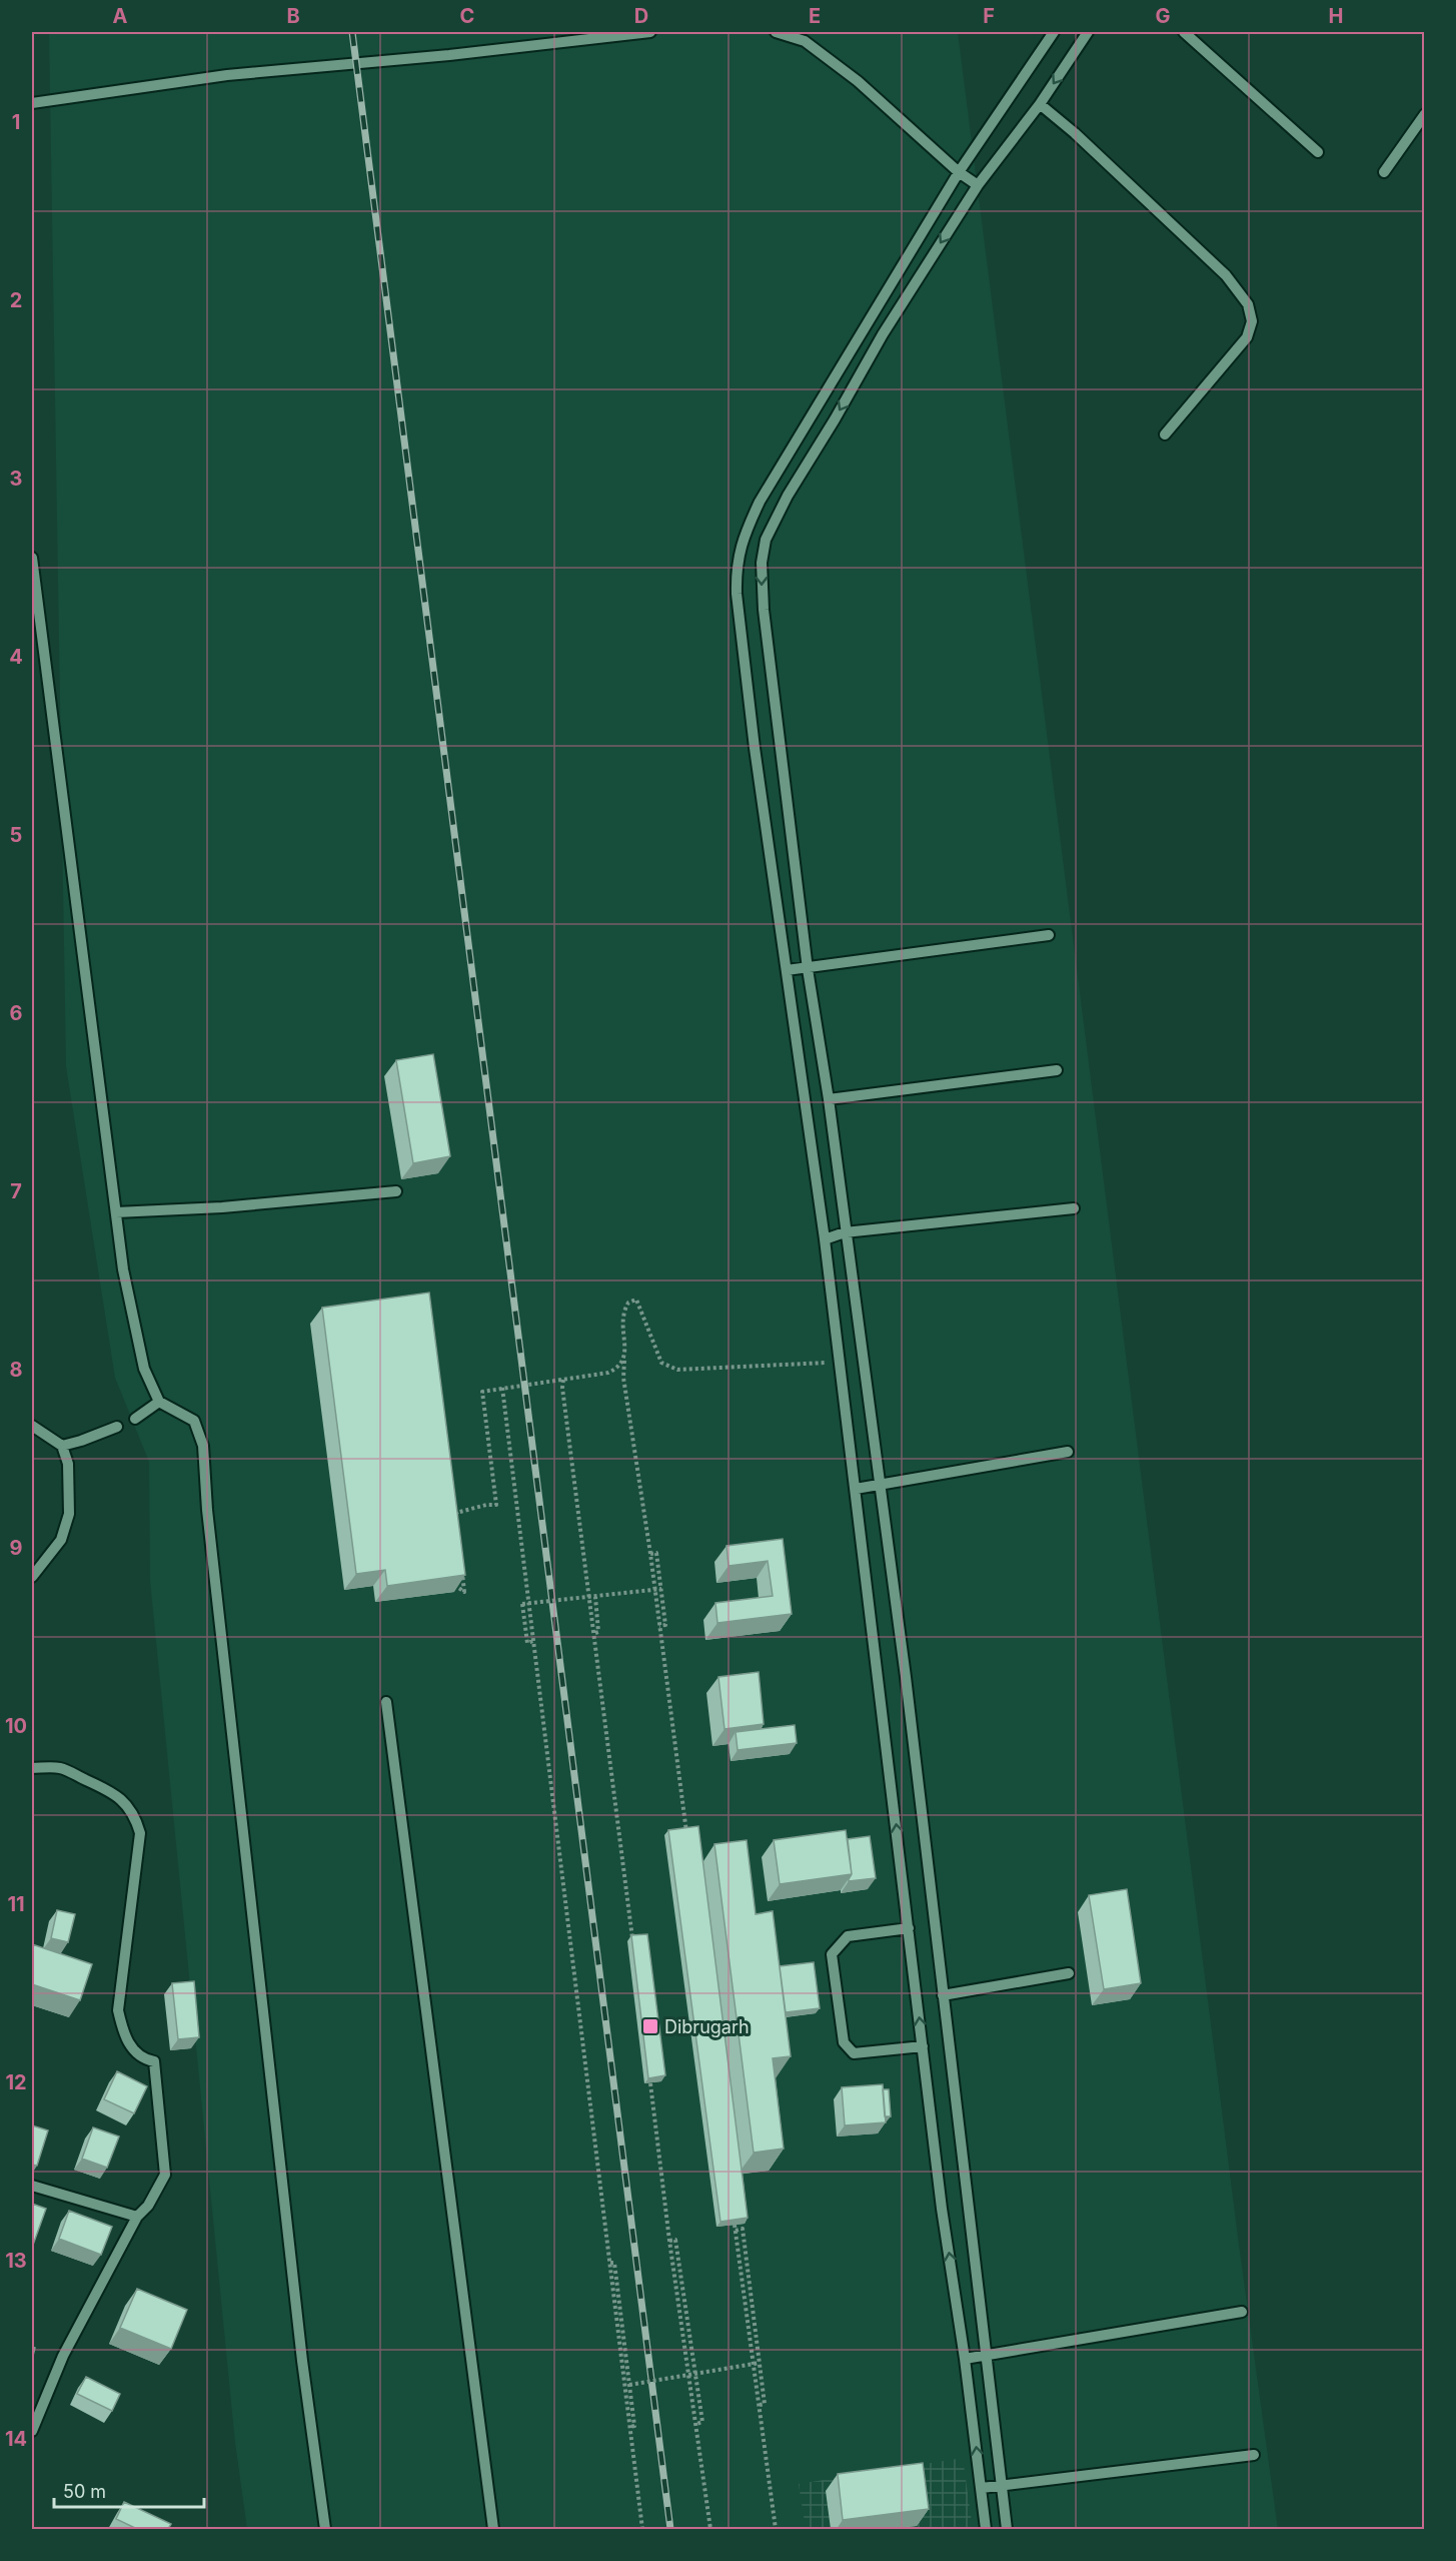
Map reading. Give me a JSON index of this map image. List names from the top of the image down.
{
  "places": {
    "transit": ["Dibrugarh"]
  },
  "scale_bar": "50 m",
  "grid": {
    "columns": [
      "A",
      "B",
      "C",
      "D",
      "E",
      "F",
      "G",
      "H"
    ],
    "rows": [
      "1",
      "2",
      "3",
      "4",
      "5",
      "6",
      "7",
      "8",
      "9",
      "10",
      "11",
      "12",
      "13",
      "14"
    ]
  }
}
